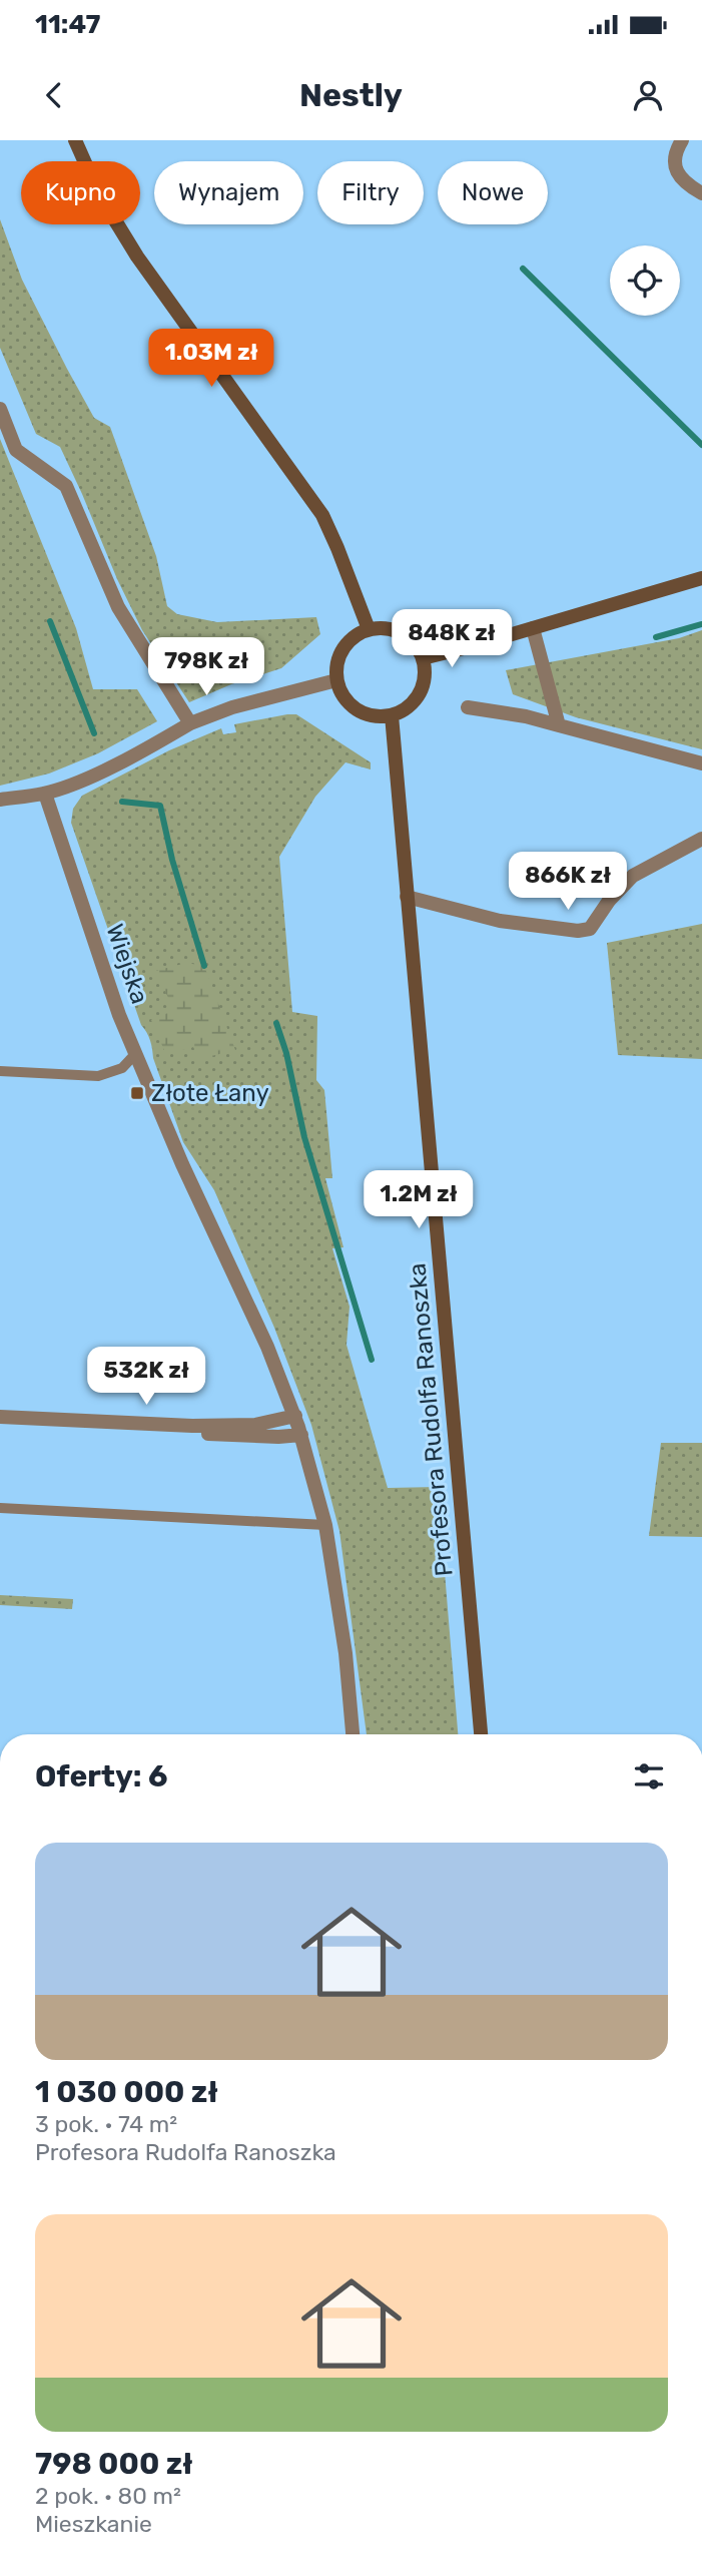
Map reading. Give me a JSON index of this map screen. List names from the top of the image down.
{
  "streets": {
    "street": ["Wiejska", "Profesora Rudolfa Ranoszka"]
  },
  "places": {
    "transit": ["Złote Łany"]
  },
  "page": {
    "status": "11:47",
    "header": "Nestly",
    "chip": [
      "Kupno",
      "Wynajem",
      "Filtry",
      "Nowe"
    ],
    "price": [
      "1.03M zł",
      "848K zł",
      "798K zł",
      "866K zł",
      "1.2M zł",
      "532K zł"
    ],
    "heading": "Oferty: 6",
    "list": [
      {
        "name": "1 030 000 zł",
        "note": "3 pok. · 74 m² · Profesora Rudolfa Ranoszka"
      },
      {
        "name": "798 000 zł",
        "note": "2 pok. · 80 m² · Mieszkanie"
      }
    ]
  }
}
